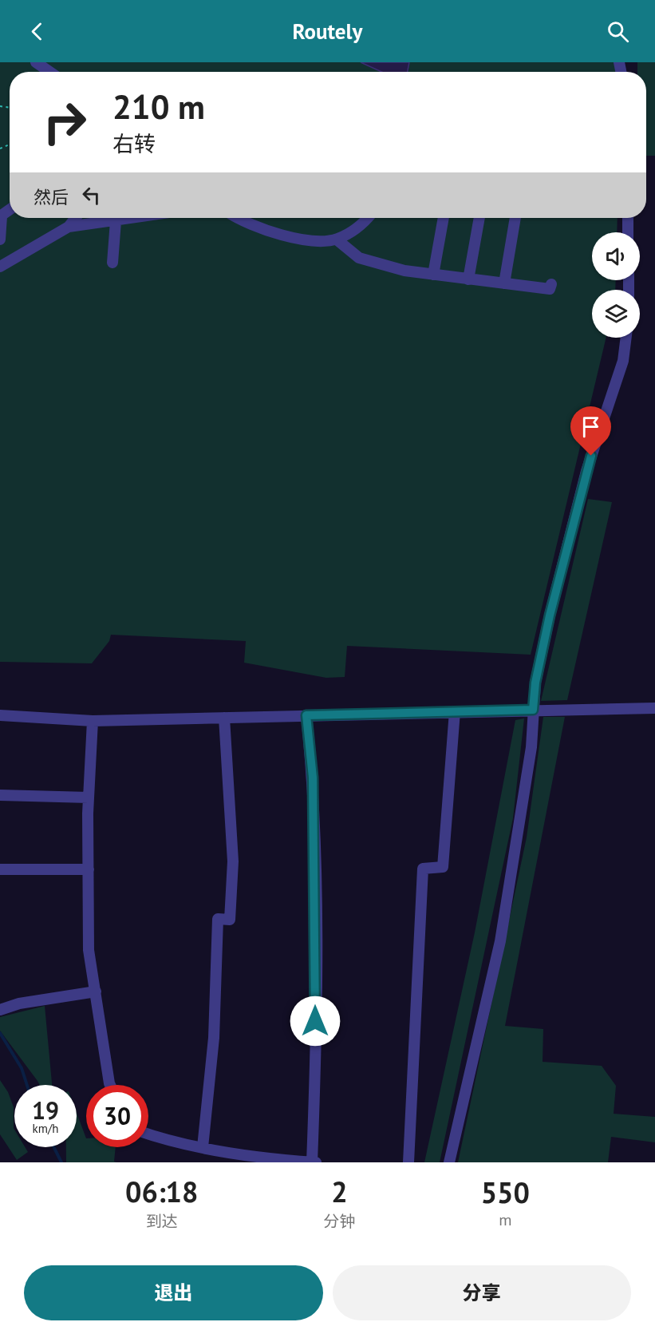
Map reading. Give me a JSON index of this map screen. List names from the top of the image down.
{
  "page": {
    "header": "Routely",
    "turn": ["210 m", "右转"],
    "then": "然后",
    "speed": "19 km/h",
    "limit": "30",
    "eta": [
      "06:18",
      "到达",
      "2",
      "分钟",
      "550",
      "m"
    ],
    "buttons": ["退出", "分享"]
  }
}
